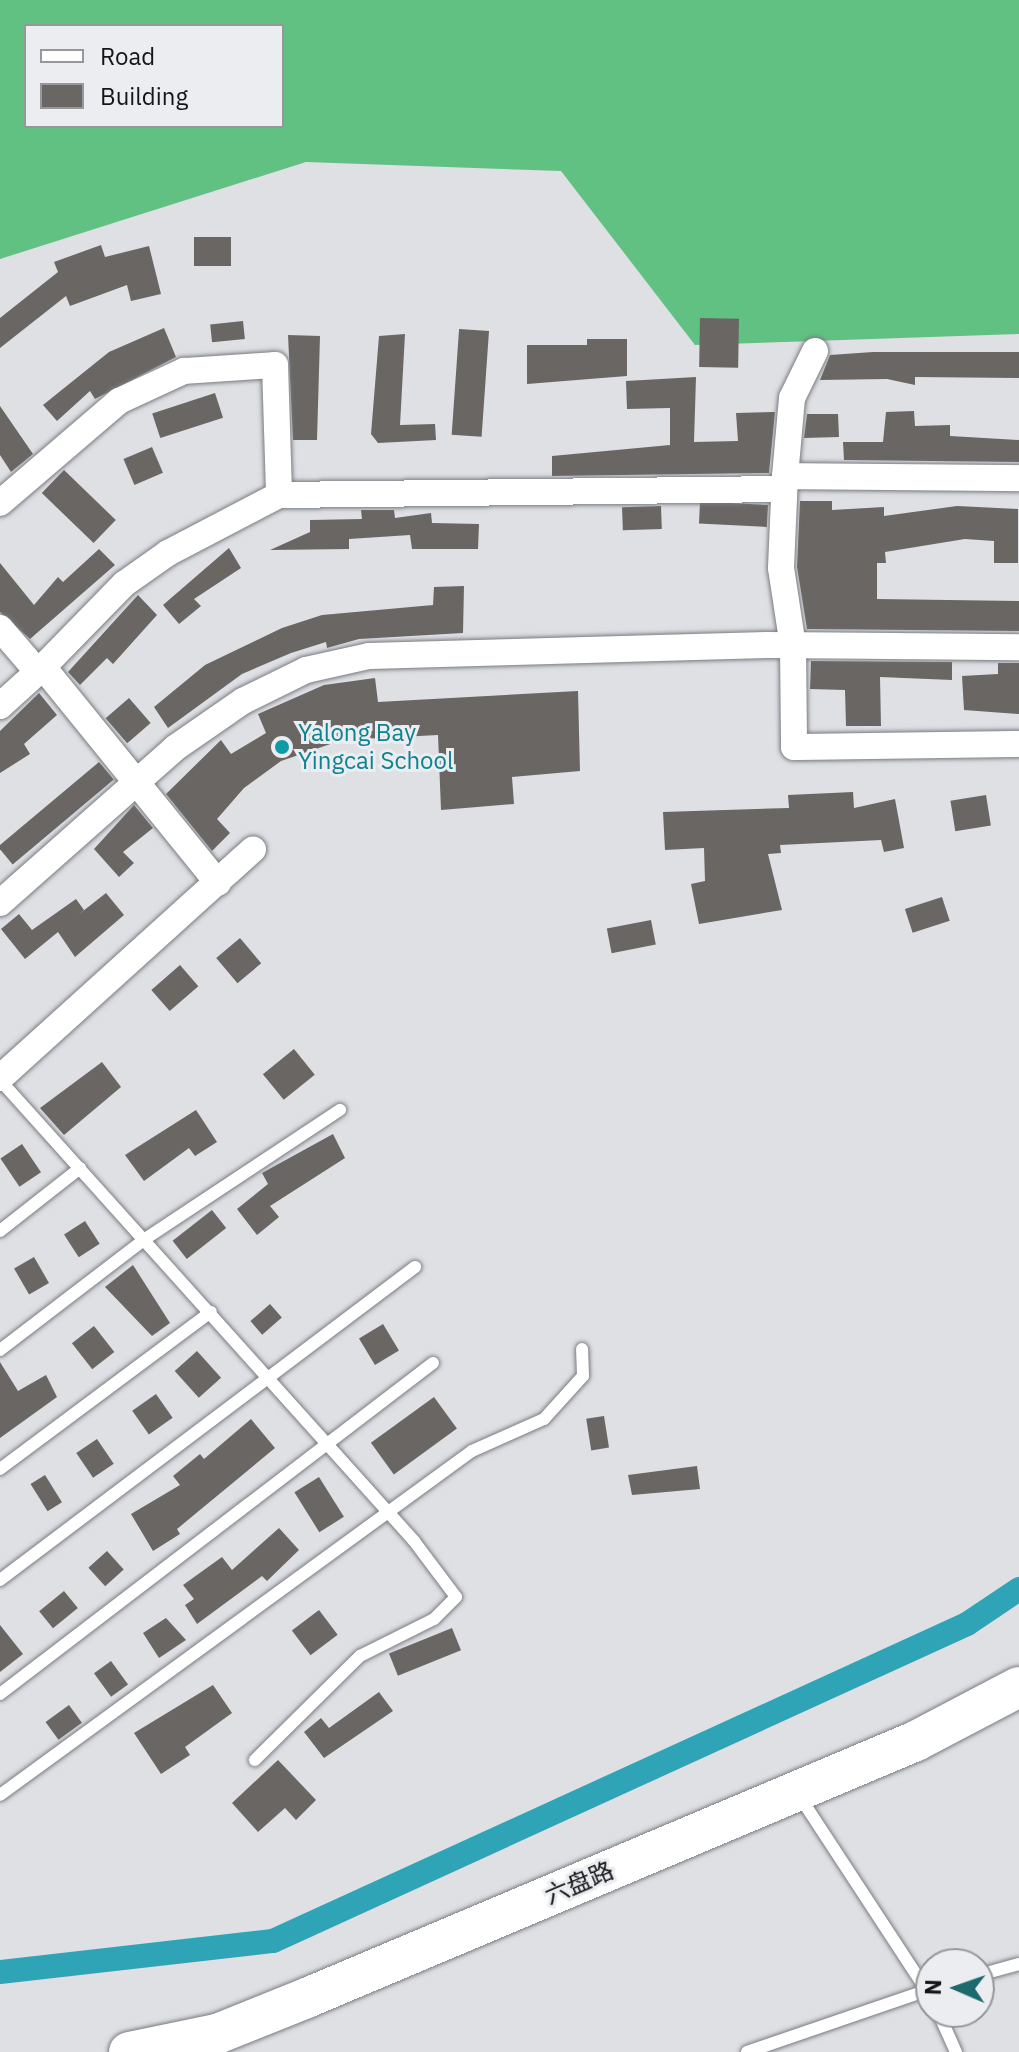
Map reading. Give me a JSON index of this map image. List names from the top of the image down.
{
  "streets": {
    "main road": ["六盘路"]
  },
  "places": ["Yalong Bay Yingcai School"],
  "legend": ["Road", "Building"],
  "north": "left"
}
